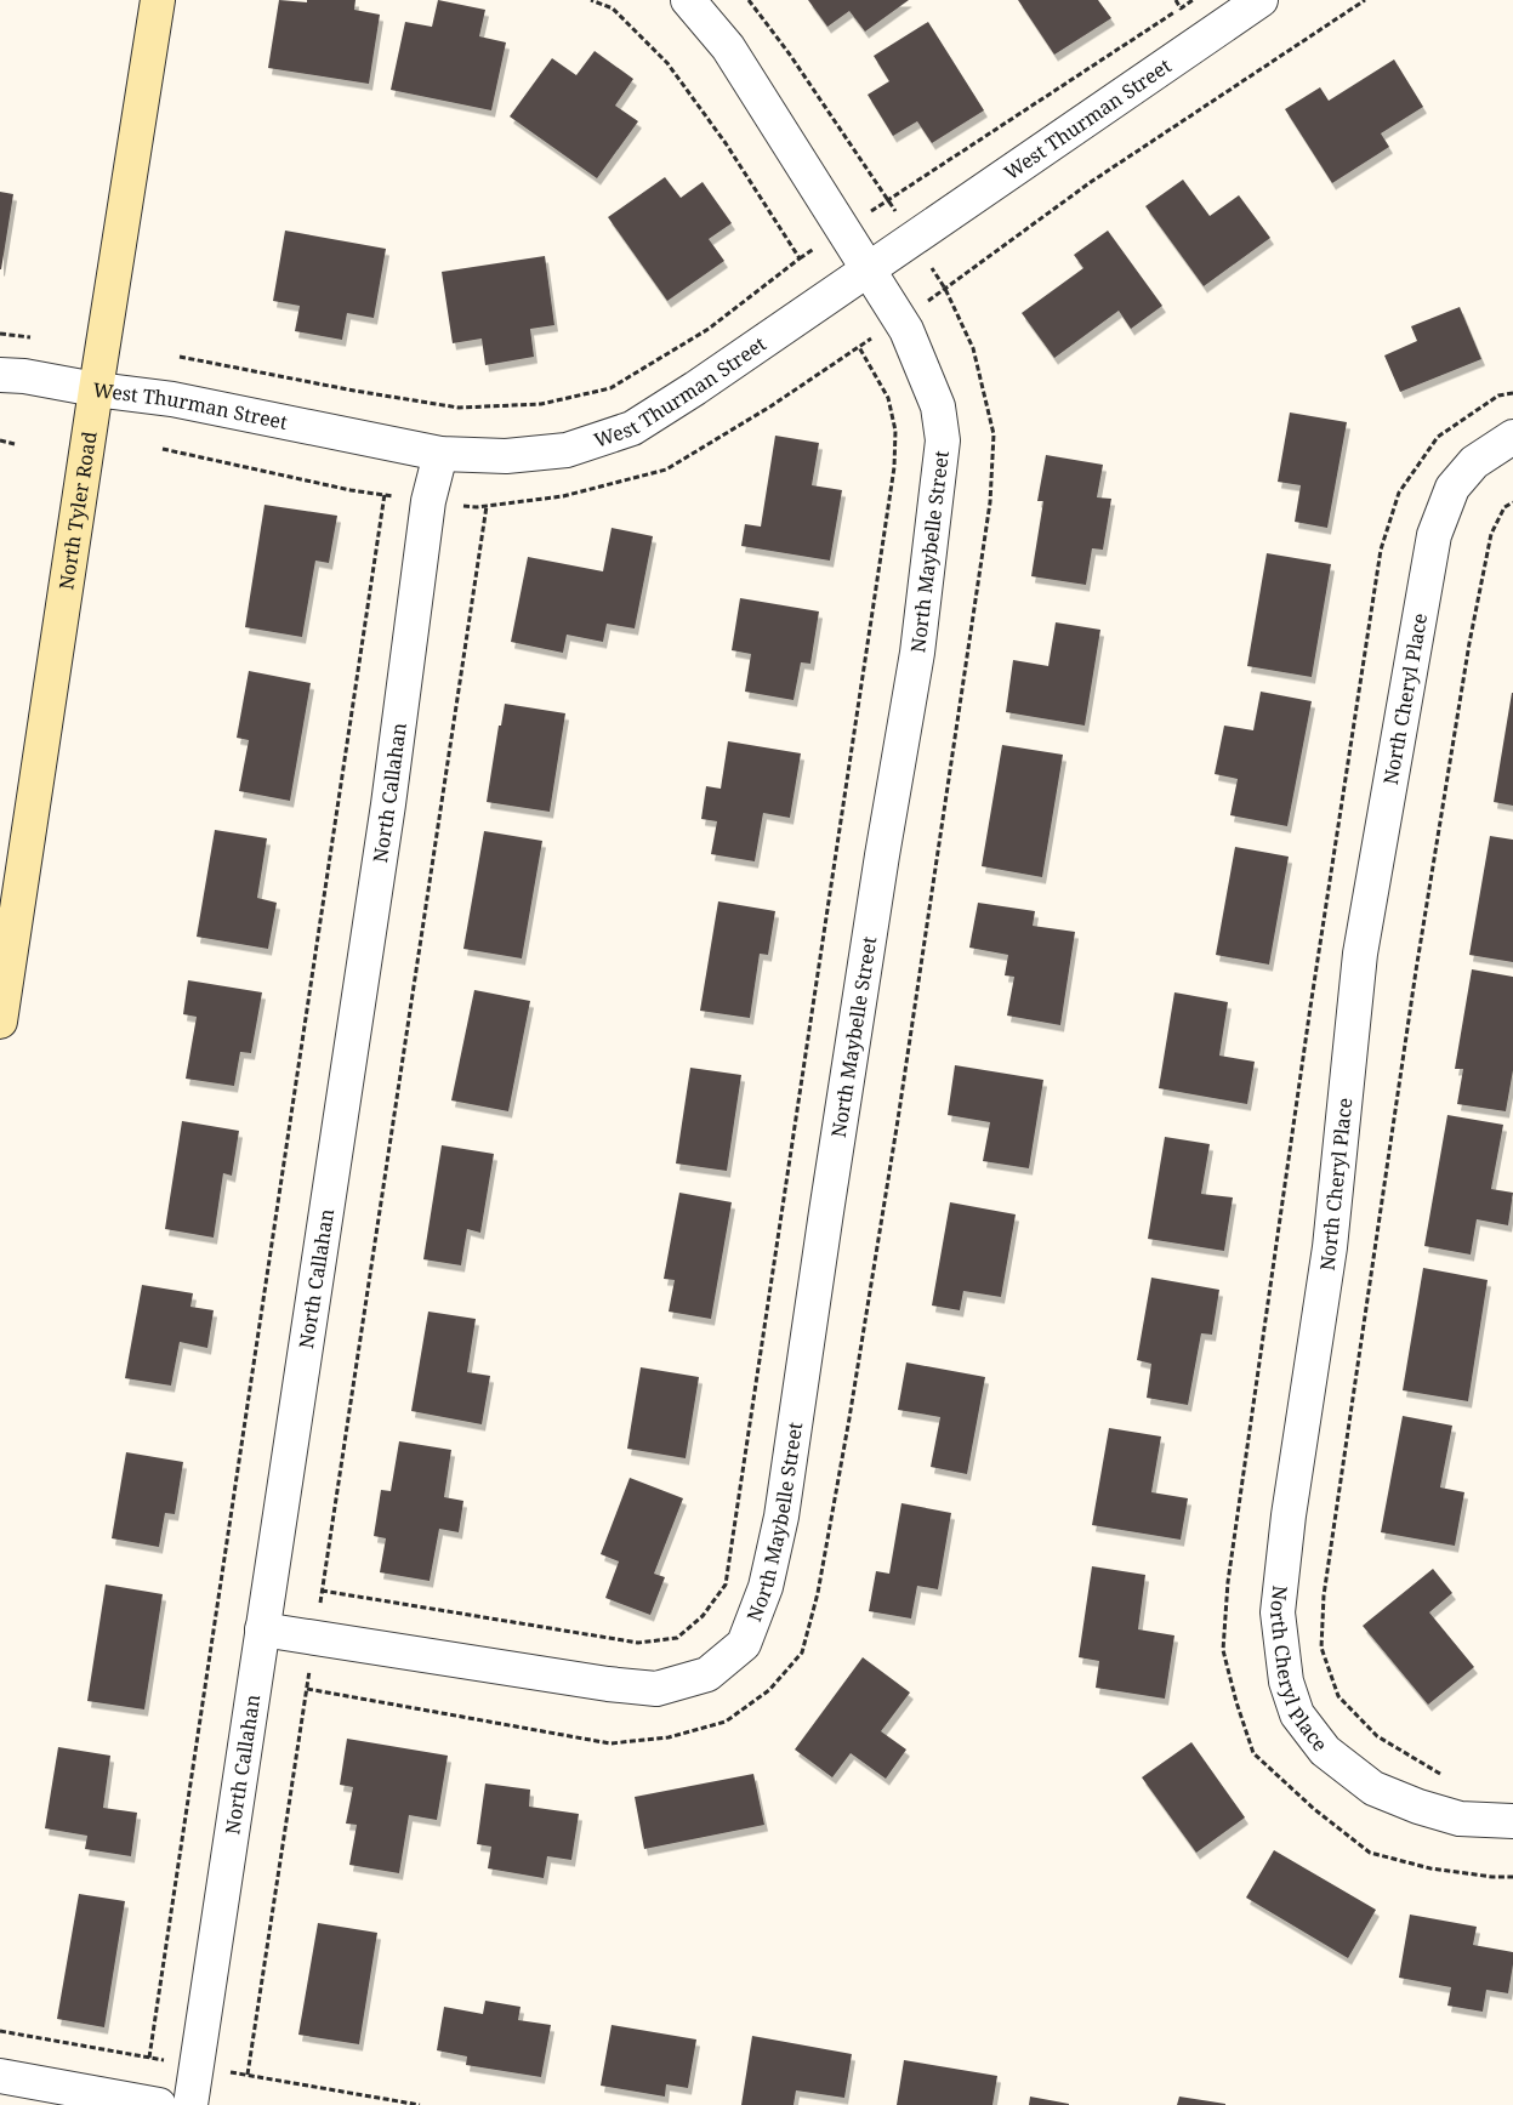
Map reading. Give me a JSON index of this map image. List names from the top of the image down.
{
  "streets": {
    "main road": ["North Tyler Road"],
    "street": [
      "West Thurman Street",
      "North Maybelle Street",
      "North Cheryl Place",
      "North Callahan"
    ]
  },
  "crossings": [
    ["West Thurman Street", "North Tyler Road"],
    ["West Thurman Street", "North Maybelle Street"],
    ["West Thurman Street", "North Callahan"],
    ["North Maybelle Street", "North Callahan"]
  ]
}
